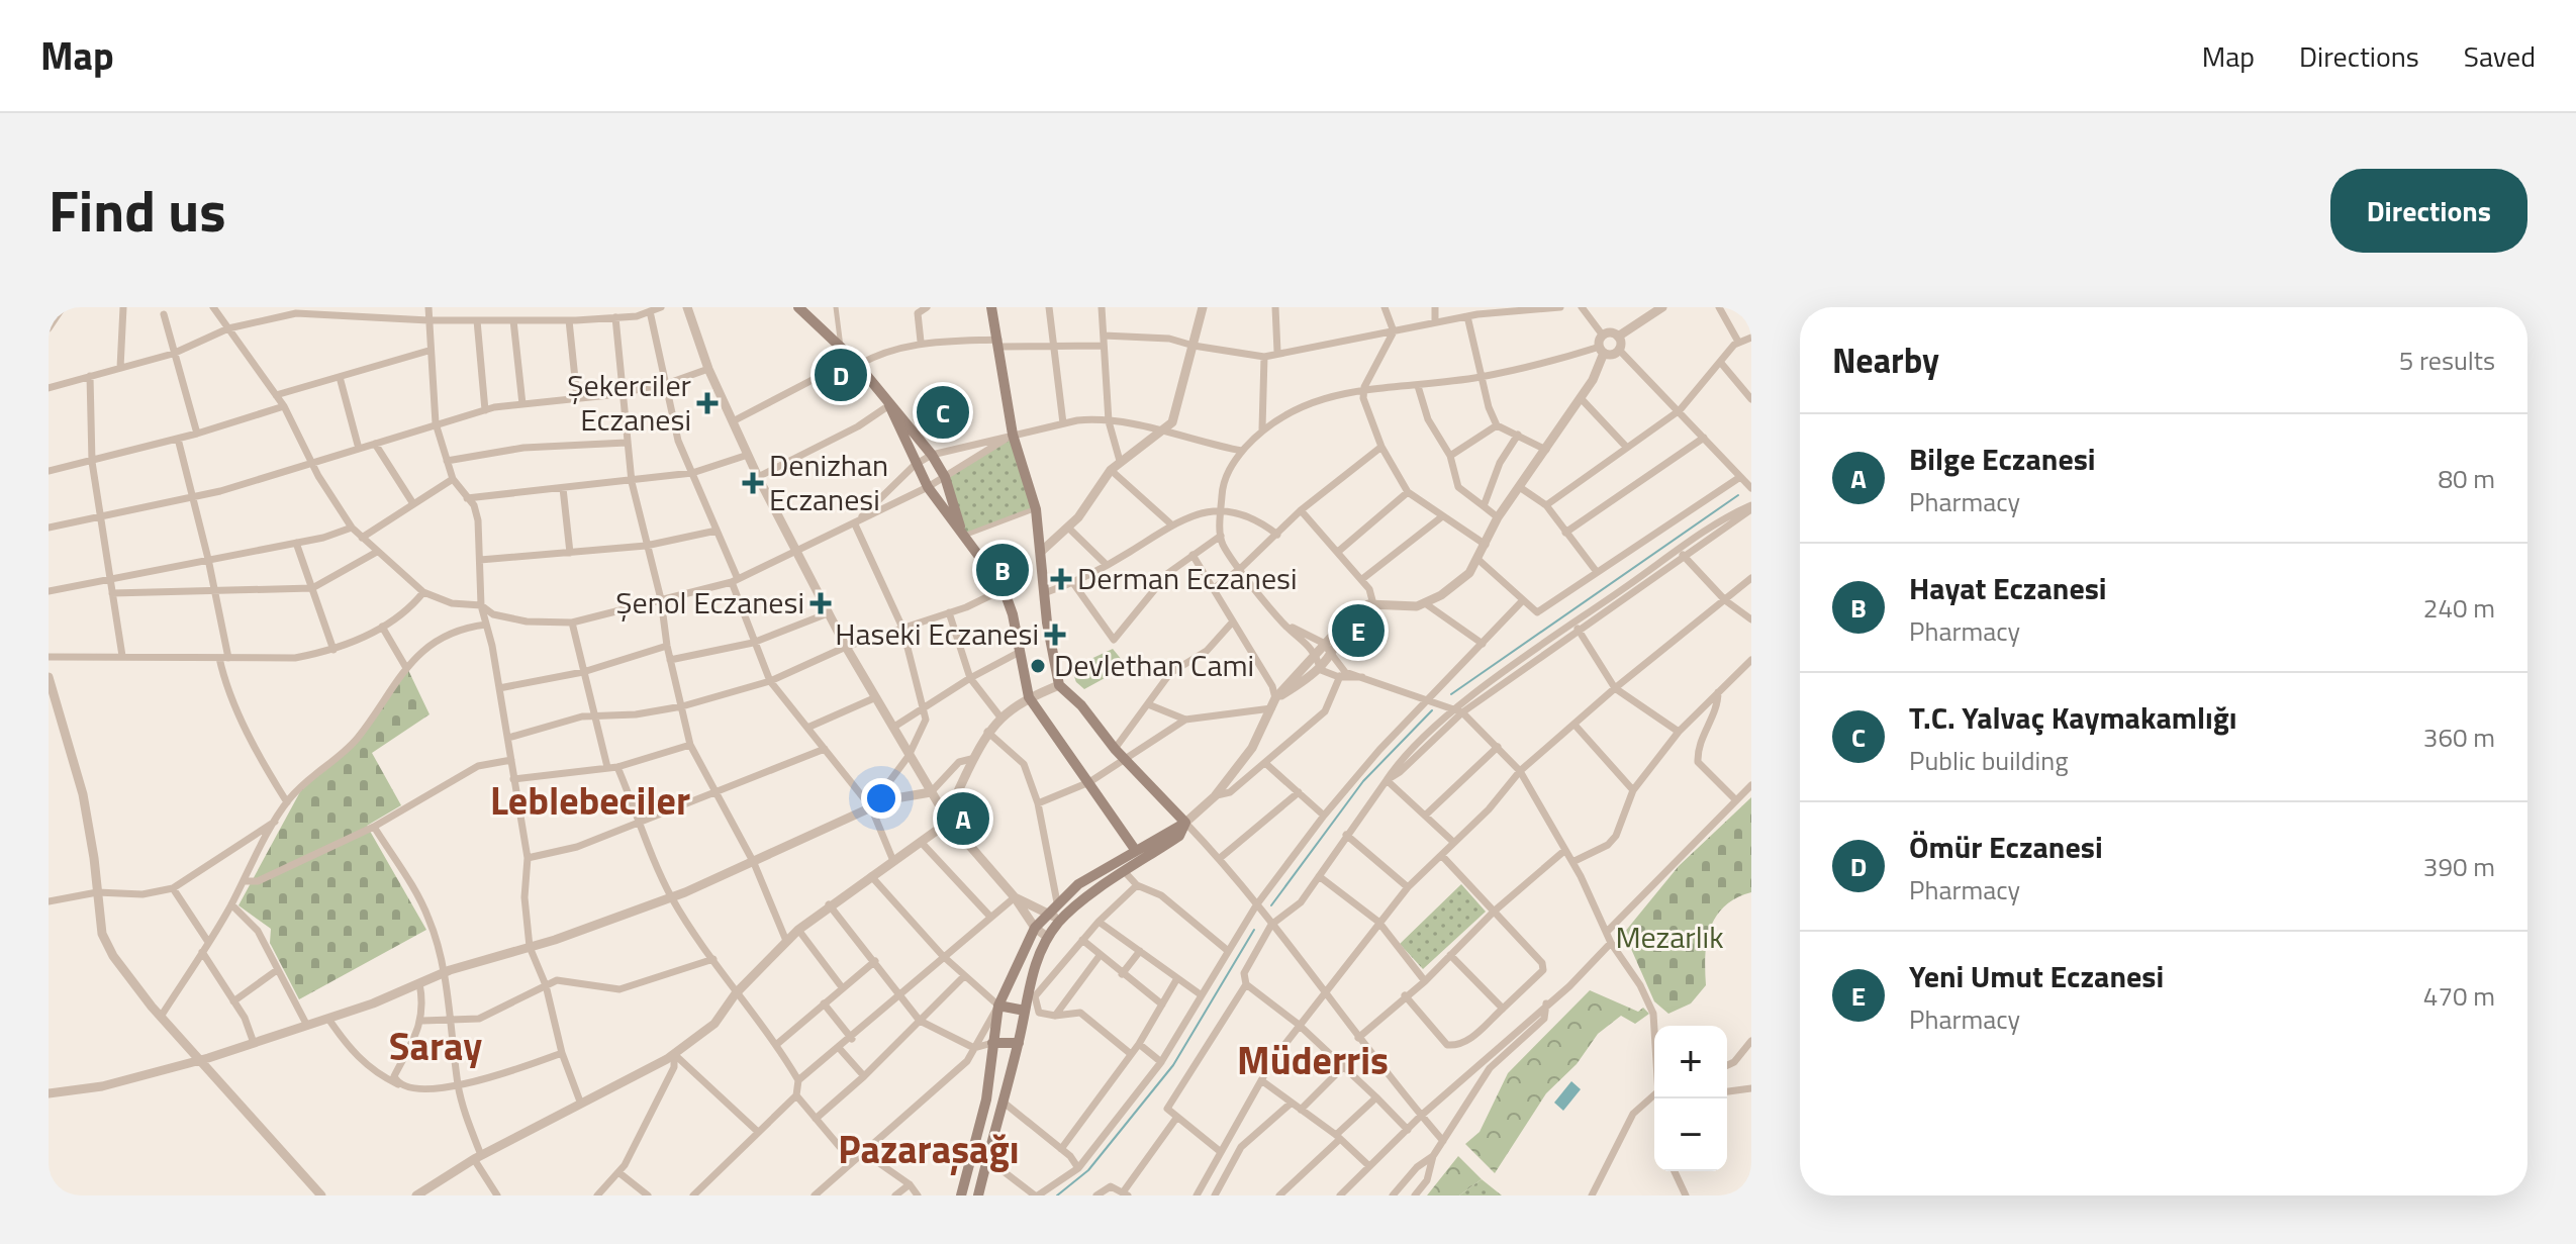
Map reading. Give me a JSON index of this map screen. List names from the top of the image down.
{
  "districts": [
    "Leblebeciler",
    "Saray",
    "Müderris",
    "Pazaraşağı"
  ],
  "parks": ["Mezarlık"],
  "places": {
    "health": [
      "Şekerciler Eczanesi",
      "Denizhan Eczanesi",
      "Derman Eczanesi",
      "Şenol Eczanesi",
      "Haseki Eczanesi"
    ],
    "other": ["Devlethan Cami"]
  },
  "page": {
    "header": "Map",
    "nav": ["Map", "Directions", "Saved"],
    "title": "Find us",
    "buttons": "Directions",
    "heading": ["Nearby", "5 results"],
    "pins": [
      "D",
      "C",
      "B",
      "E",
      "A"
    ],
    "list": [
      {
        "mark": "A",
        "name": "Bilge Eczanesi",
        "note": "Pharmacy",
        "value": "80 m"
      },
      {
        "mark": "B",
        "name": "Hayat Eczanesi",
        "note": "Pharmacy",
        "value": "240 m"
      },
      {
        "mark": "C",
        "name": "T.C. Yalvaç Kaymakamlığı",
        "note": "Public building",
        "value": "360 m"
      },
      {
        "mark": "D",
        "name": "Ömür Eczanesi",
        "note": "Pharmacy",
        "value": "390 m"
      },
      {
        "mark": "E",
        "name": "Yeni Umut Eczanesi",
        "note": "Pharmacy",
        "value": "470 m"
      }
    ],
    "map_buttons": ["+", "−"]
  }
}
